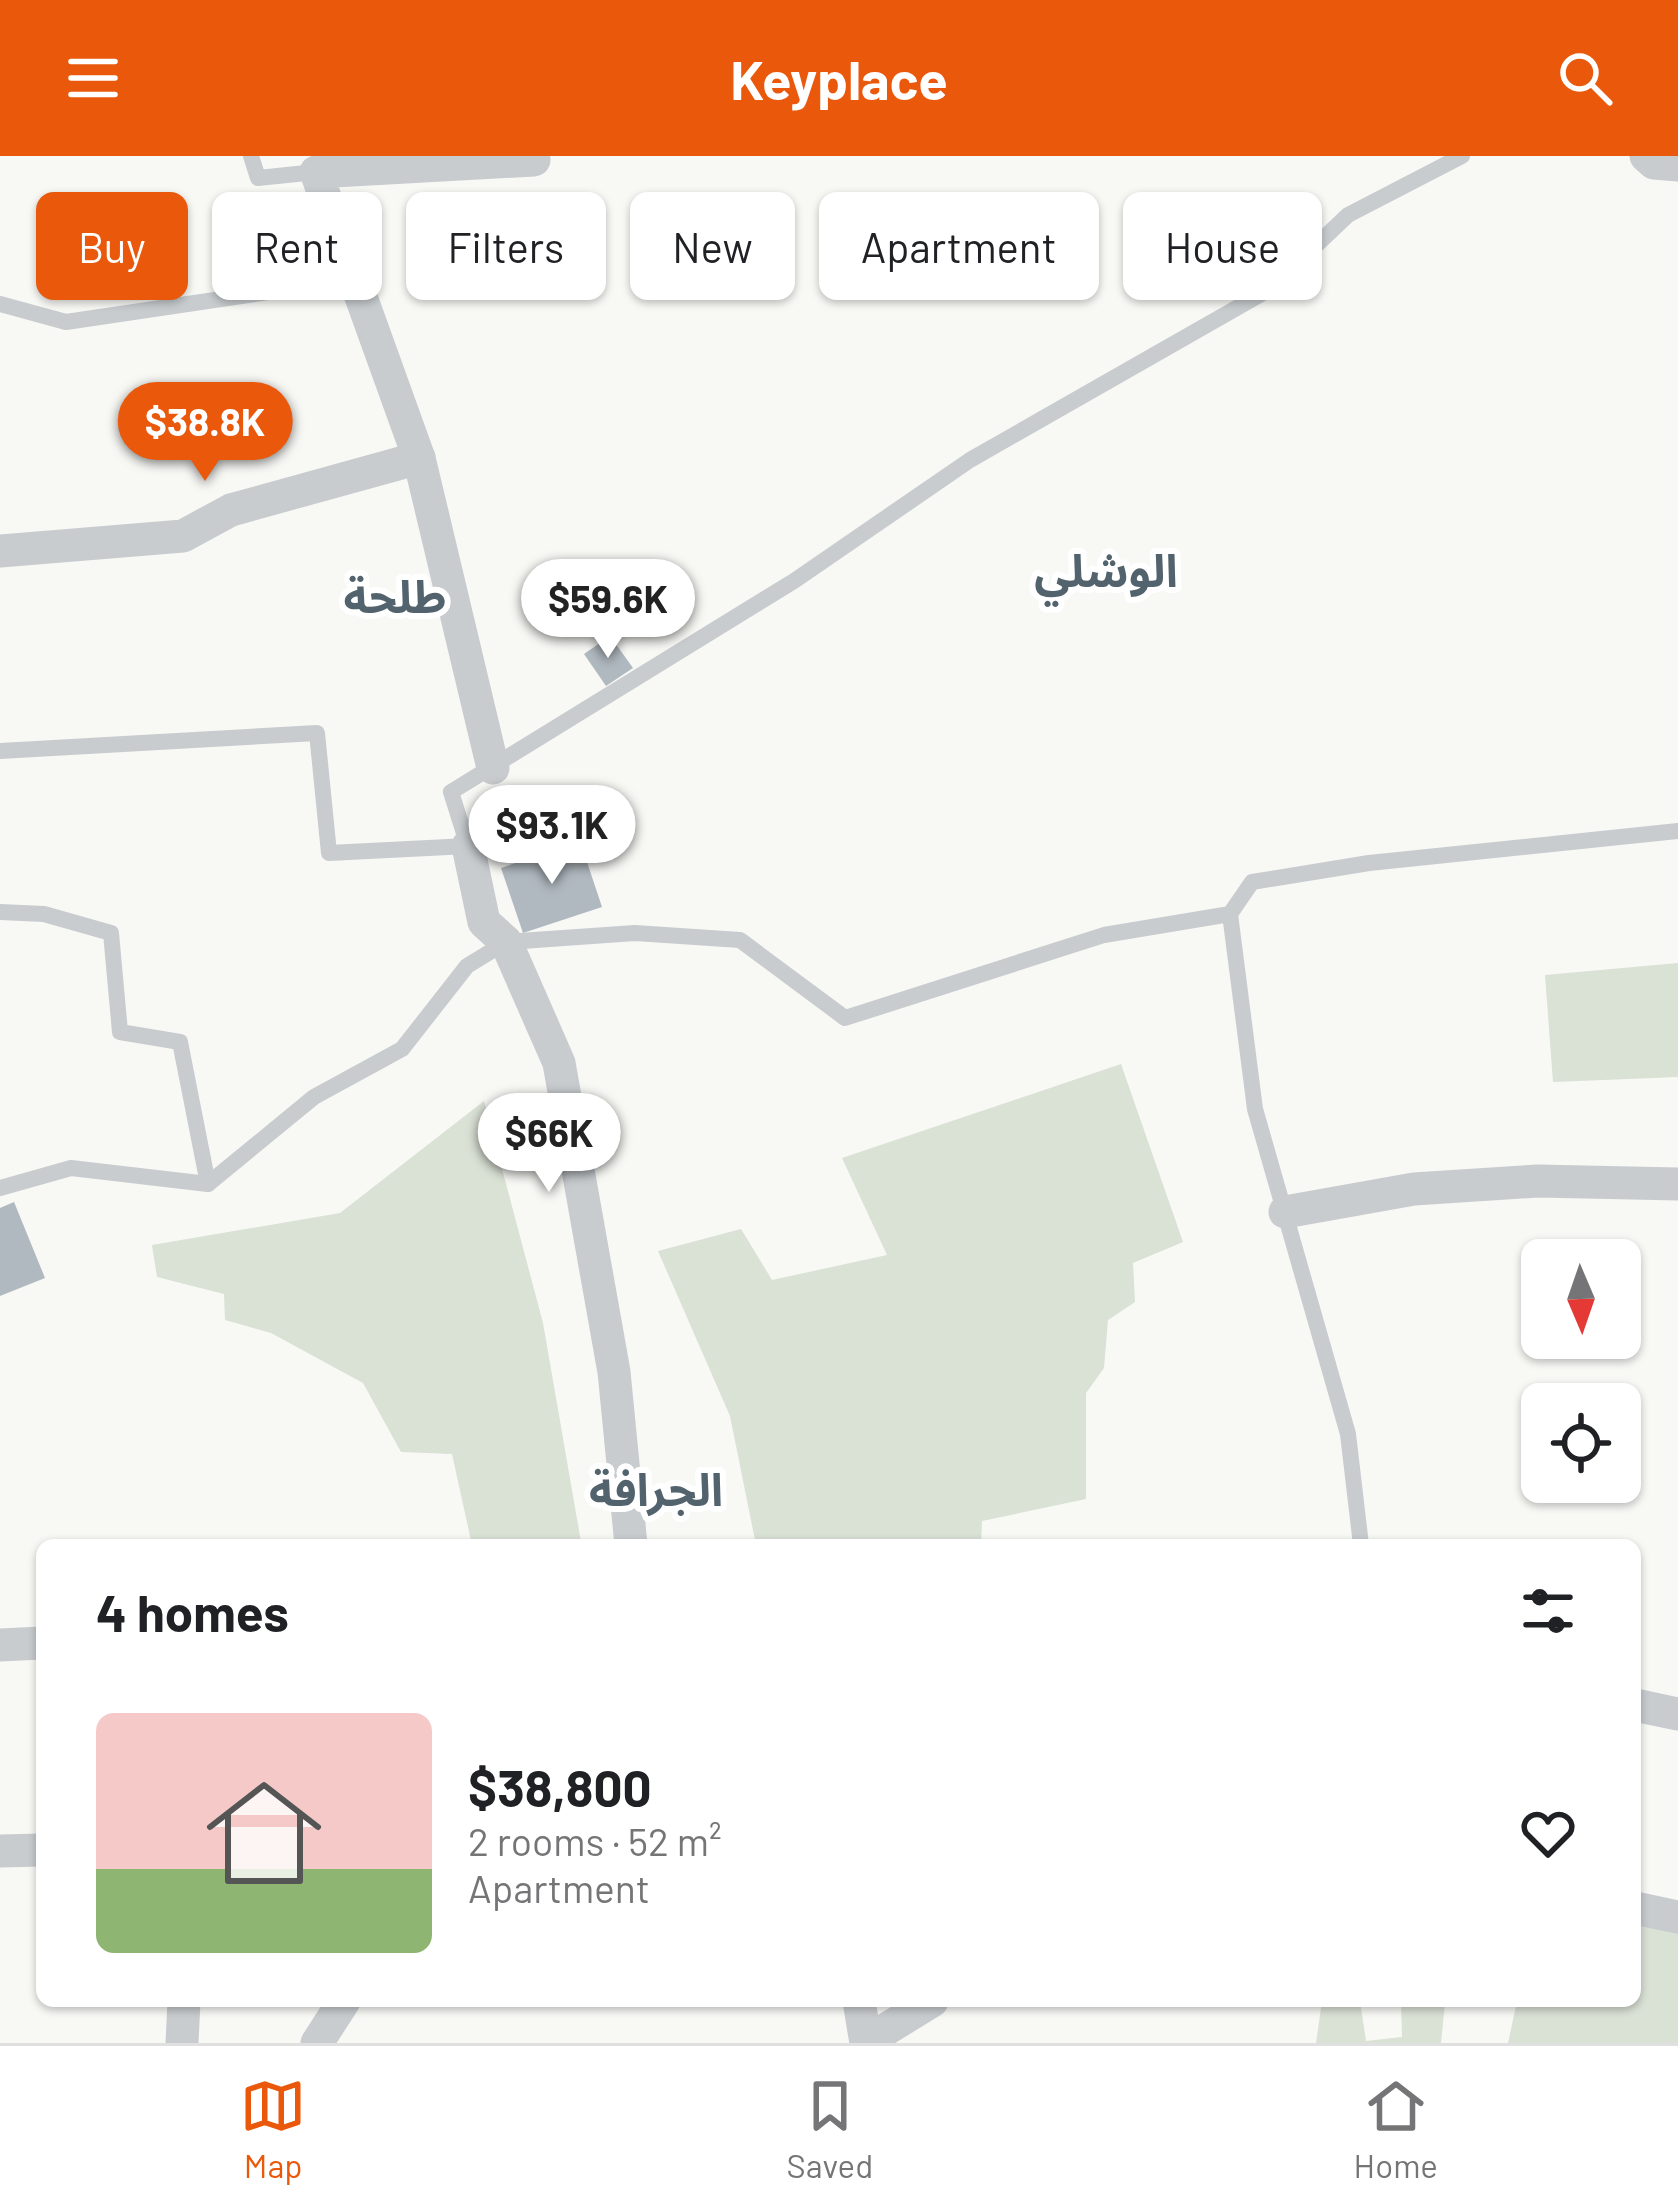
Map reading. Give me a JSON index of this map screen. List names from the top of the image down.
{
  "districts": ["الوشلي", "طلحة", "الجرافة"],
  "north": "bottom",
  "page": {
    "header": "Keyplace",
    "chip": [
      "Buy",
      "Rent",
      "Filters",
      "New",
      "Apartment",
      "House"
    ],
    "price": [
      "$38.8K",
      "$59.6K",
      "$93.1K",
      "$66K"
    ],
    "heading": "4 homes",
    "list": [
      {
        "name": "$38,800",
        "note": "2 rooms · 52 m² · Apartment"
      }
    ],
    "tabs": ["Map", "Saved", "Home"]
  }
}
